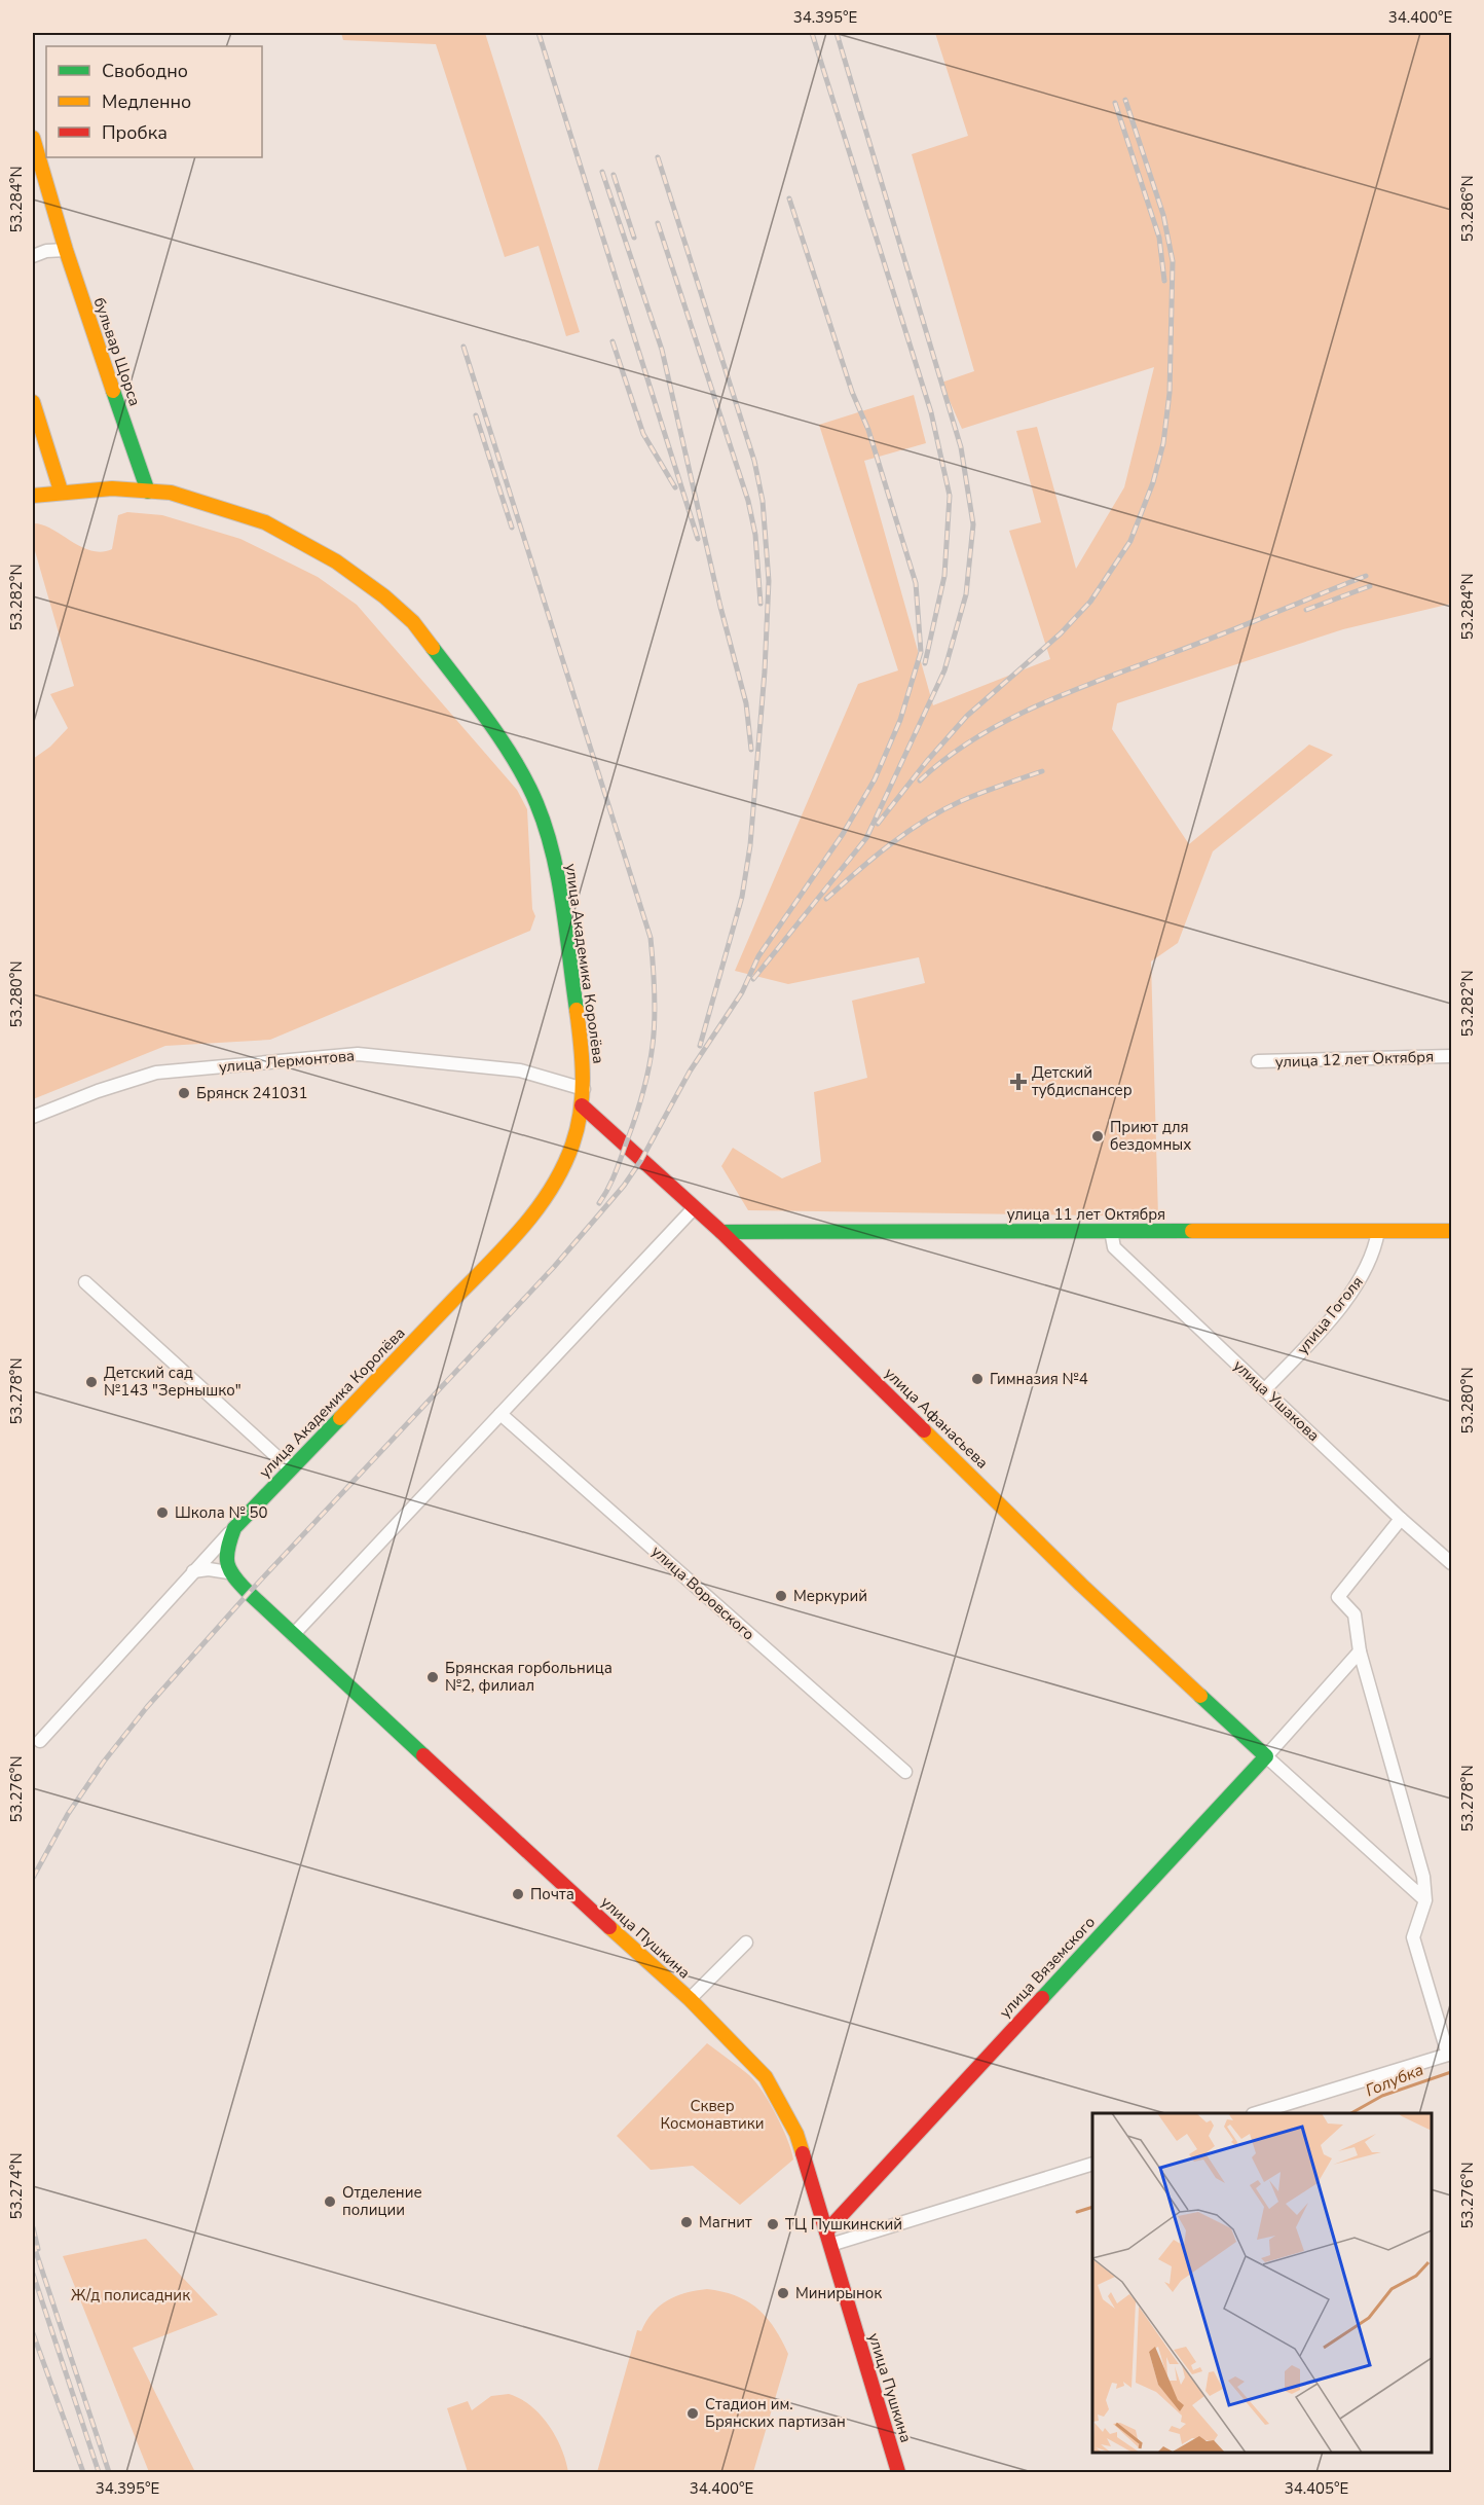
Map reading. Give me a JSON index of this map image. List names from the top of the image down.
{
  "streets": {
    "street": [
      "бульвар Щорса",
      "улица Академика Королёва",
      "улица 12 лет Октября",
      "улица Лермонтова",
      "улица 11 лет Октября",
      "улица Гоголя",
      "улица Ушакова",
      "улица Афанасьева",
      "улица Воровского",
      "улица Пушкина",
      "улица Вяземского"
    ]
  },
  "crossings": [
    ["бульвар Щорса", "улица Академика Королёва"],
    ["улица Академика Королёва", "улица Лермонтова"],
    ["улица Академика Королёва", "улица Афанасьева"],
    ["улица 11 лет Октября", "улица Гоголя"],
    ["улица 11 лет Октября", "улица Ушакова"],
    ["улица 11 лет Октября", "улица Афанасьева"],
    ["улица Гоголя", "улица Ушакова"],
    ["улица Афанасьева", "улица Вяземского"],
    ["улица Пушкина", "улица Вяземского"]
  ],
  "water": ["Голубка"],
  "parks": ["Сквер Космонавтики", "Ж/д полисадник"],
  "places": {
    "health": ["Детский тубдиспансер"],
    "other": [
      "Брянск 241031",
      "Приют для бездомных",
      "Гимназия №4",
      "Детский сад №143 \"Зернышко\"",
      "Школа № 50",
      "Меркурий",
      "Брянская горбольница №2, филиал",
      "Почта",
      "Отделение полиции",
      "Магнит",
      "ТЦ Пушкинский",
      "Минирынок",
      "Стадион им. Брянских партизан"
    ]
  },
  "legend": ["Свободно", "Медленно", "Пробка"],
  "coordinates": [
    "34.395°E",
    "34.400°E",
    "53.284°N",
    "53.286°N",
    "53.282°N",
    "53.280°N",
    "53.278°N",
    "53.276°N",
    "53.274°N",
    "34.405°E"
  ]
}
